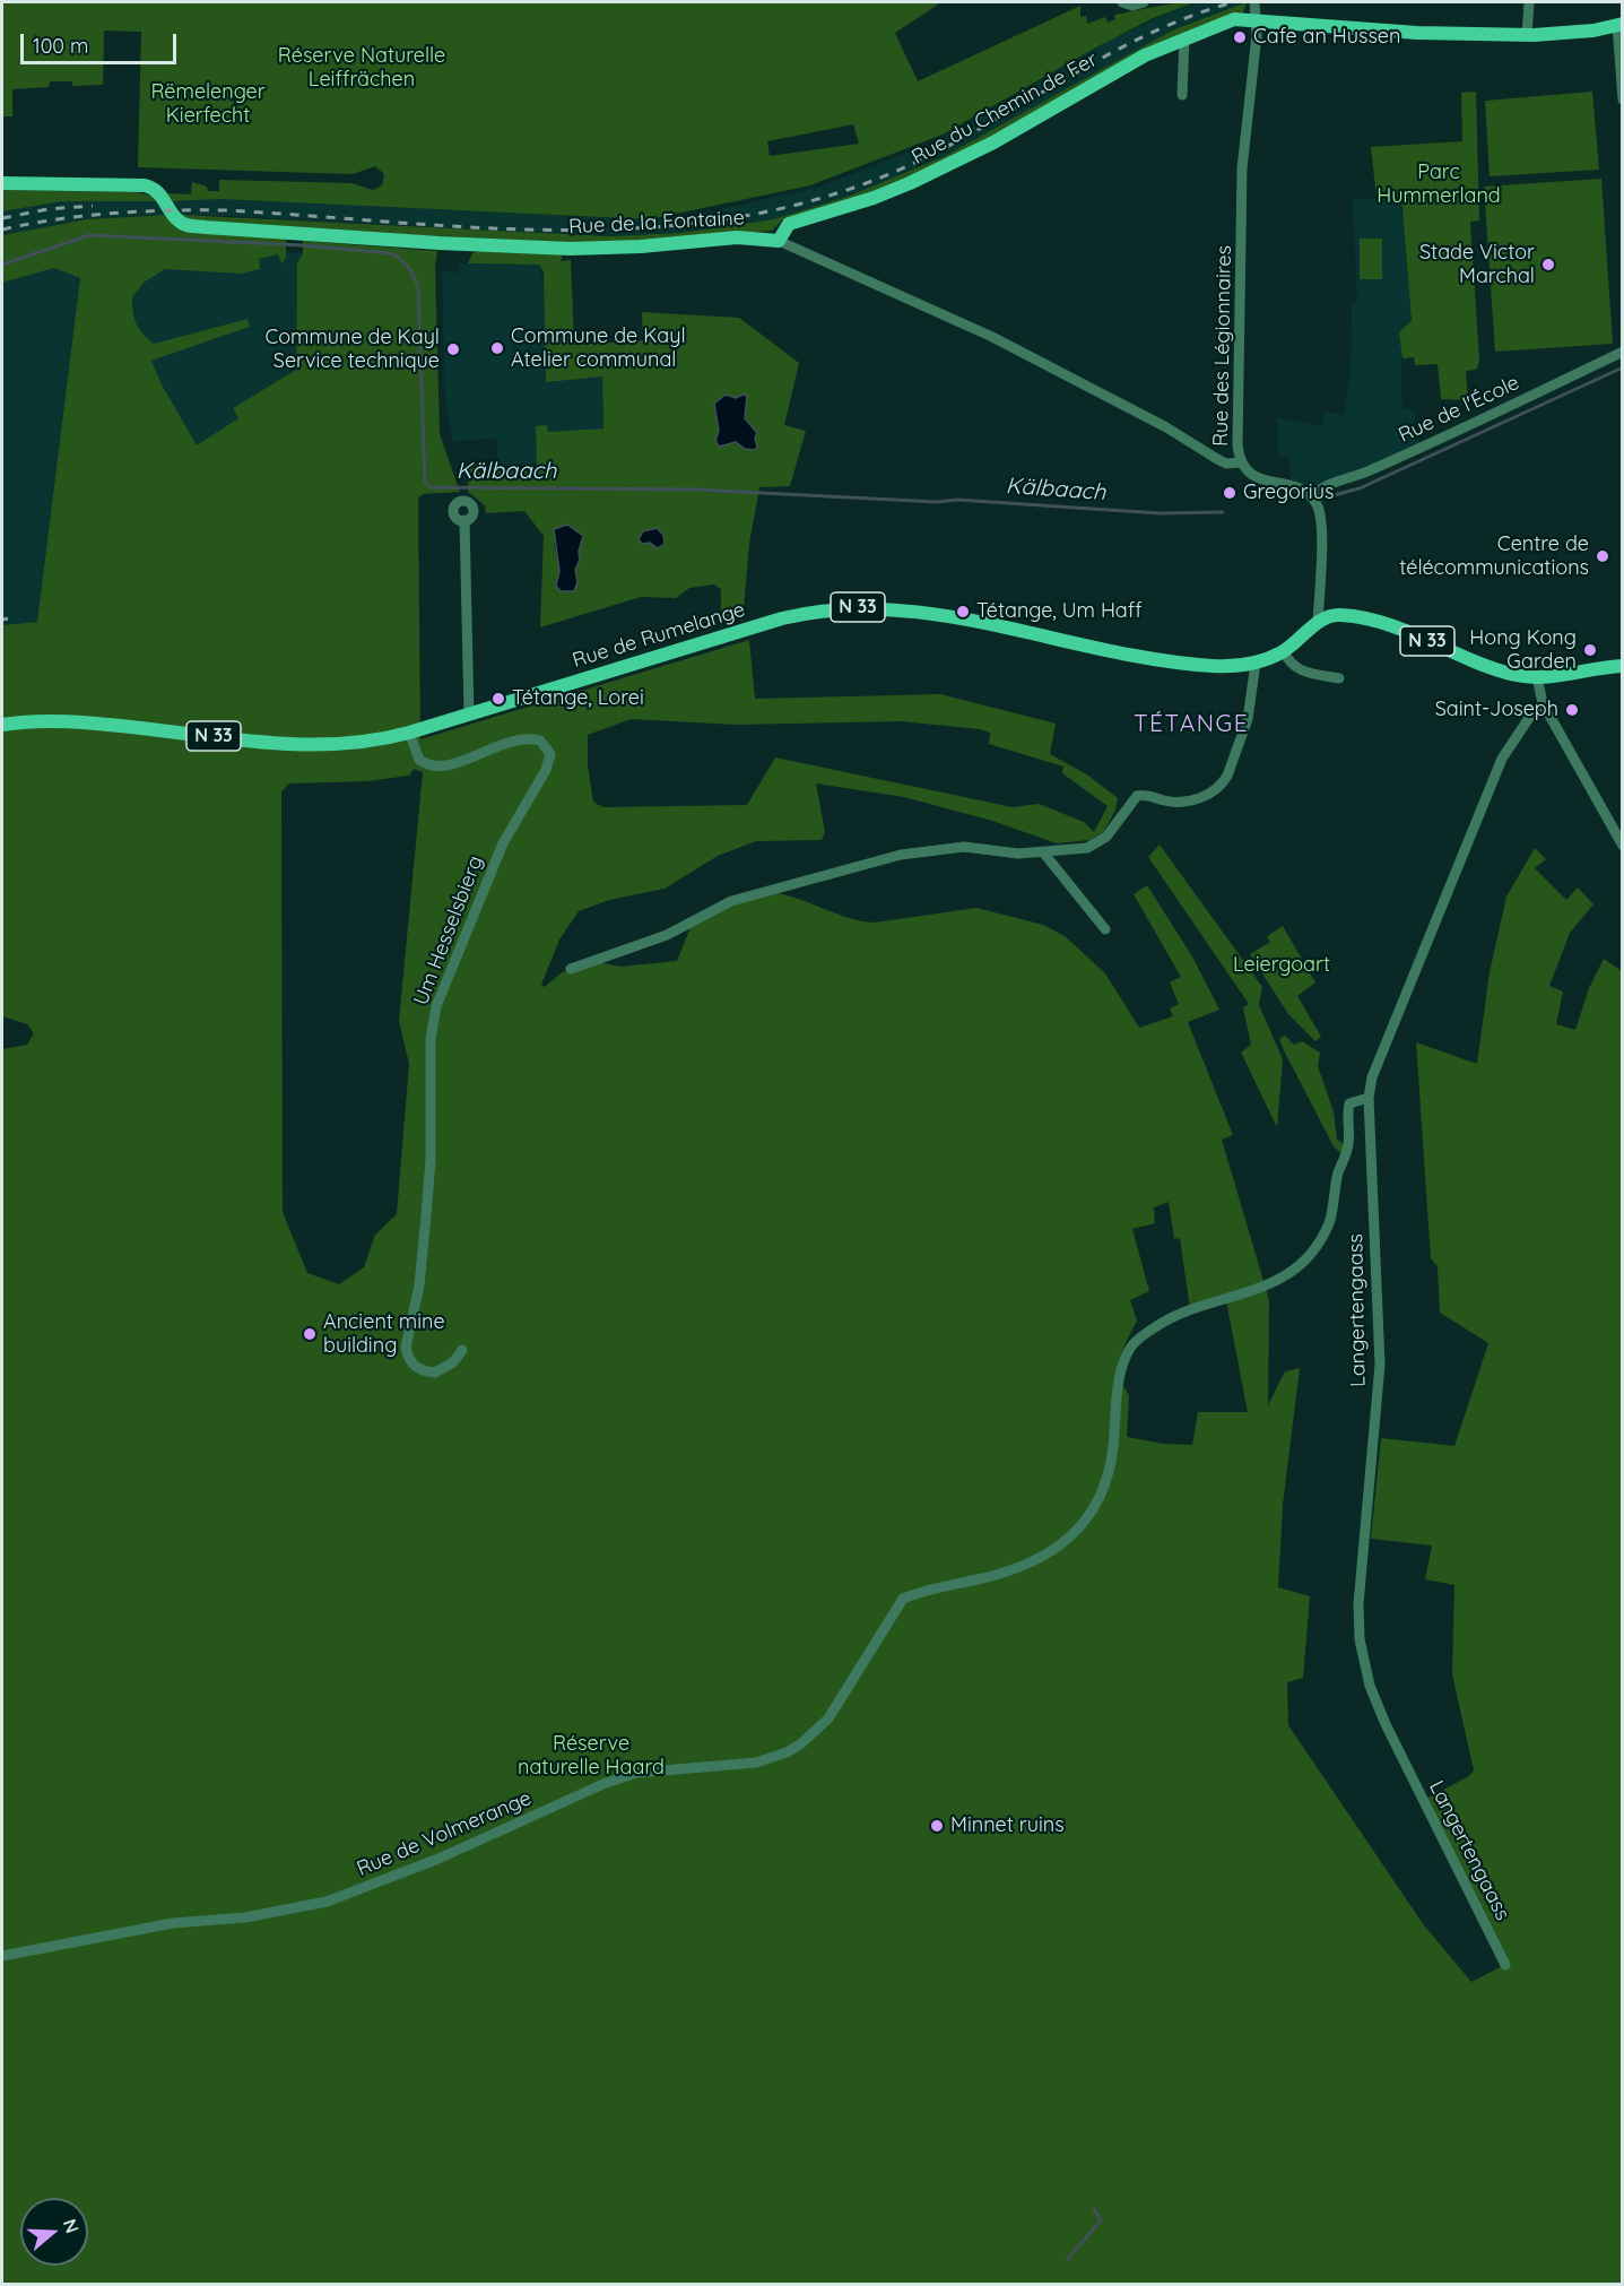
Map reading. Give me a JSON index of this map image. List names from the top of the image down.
{
  "streets": {
    "main road": [
      "Rue du Chemin de Fer",
      "Rue de la Fontaine",
      "N 33",
      "Rue de Rumelange"
    ],
    "street": [
      "Rue des Légionnaires",
      "Rue de l'École",
      "Um Hesselsbierg",
      "Langertengaass",
      "Rue de Volmerange"
    ]
  },
  "crossings": [
    ["Rue du Chemin de Fer", "Rue de la Fontaine"],
    ["Rue du Chemin de Fer", "Rue des Légionnaires"],
    ["Rue de la Fontaine", "Rue des Légionnaires"],
    ["Rue des Légionnaires", "Rue de l'École"],
    ["N 33", "Rue de Rumelange"],
    ["Rue de Rumelange", "Um Hesselsbierg"],
    ["Langertengaass", "Rue de Volmerange"]
  ],
  "districts": ["TÉTANGE"],
  "water": ["Kälbaach"],
  "parks": [
    "Réserve Naturelle Leiffrächen",
    "Rëmelenger Kierfecht",
    "Parc Hummerland",
    "Leiergoart",
    "Réserve naturelle Haard"
  ],
  "places": [
    "Cafe an Hussen",
    "Stade Victor Marchal",
    "Commune de Kayl Atelier communal",
    "Commune de Kayl Service technique",
    "Gregorius",
    "Centre de télécommunications",
    "Tétange, Um Haff",
    "Hong Kong Garden",
    "Tétange, Lorei",
    "Saint-Joseph",
    "Ancient mine building",
    "Minnet ruins"
  ],
  "scale_bar": "100 m",
  "north": "right"
}
